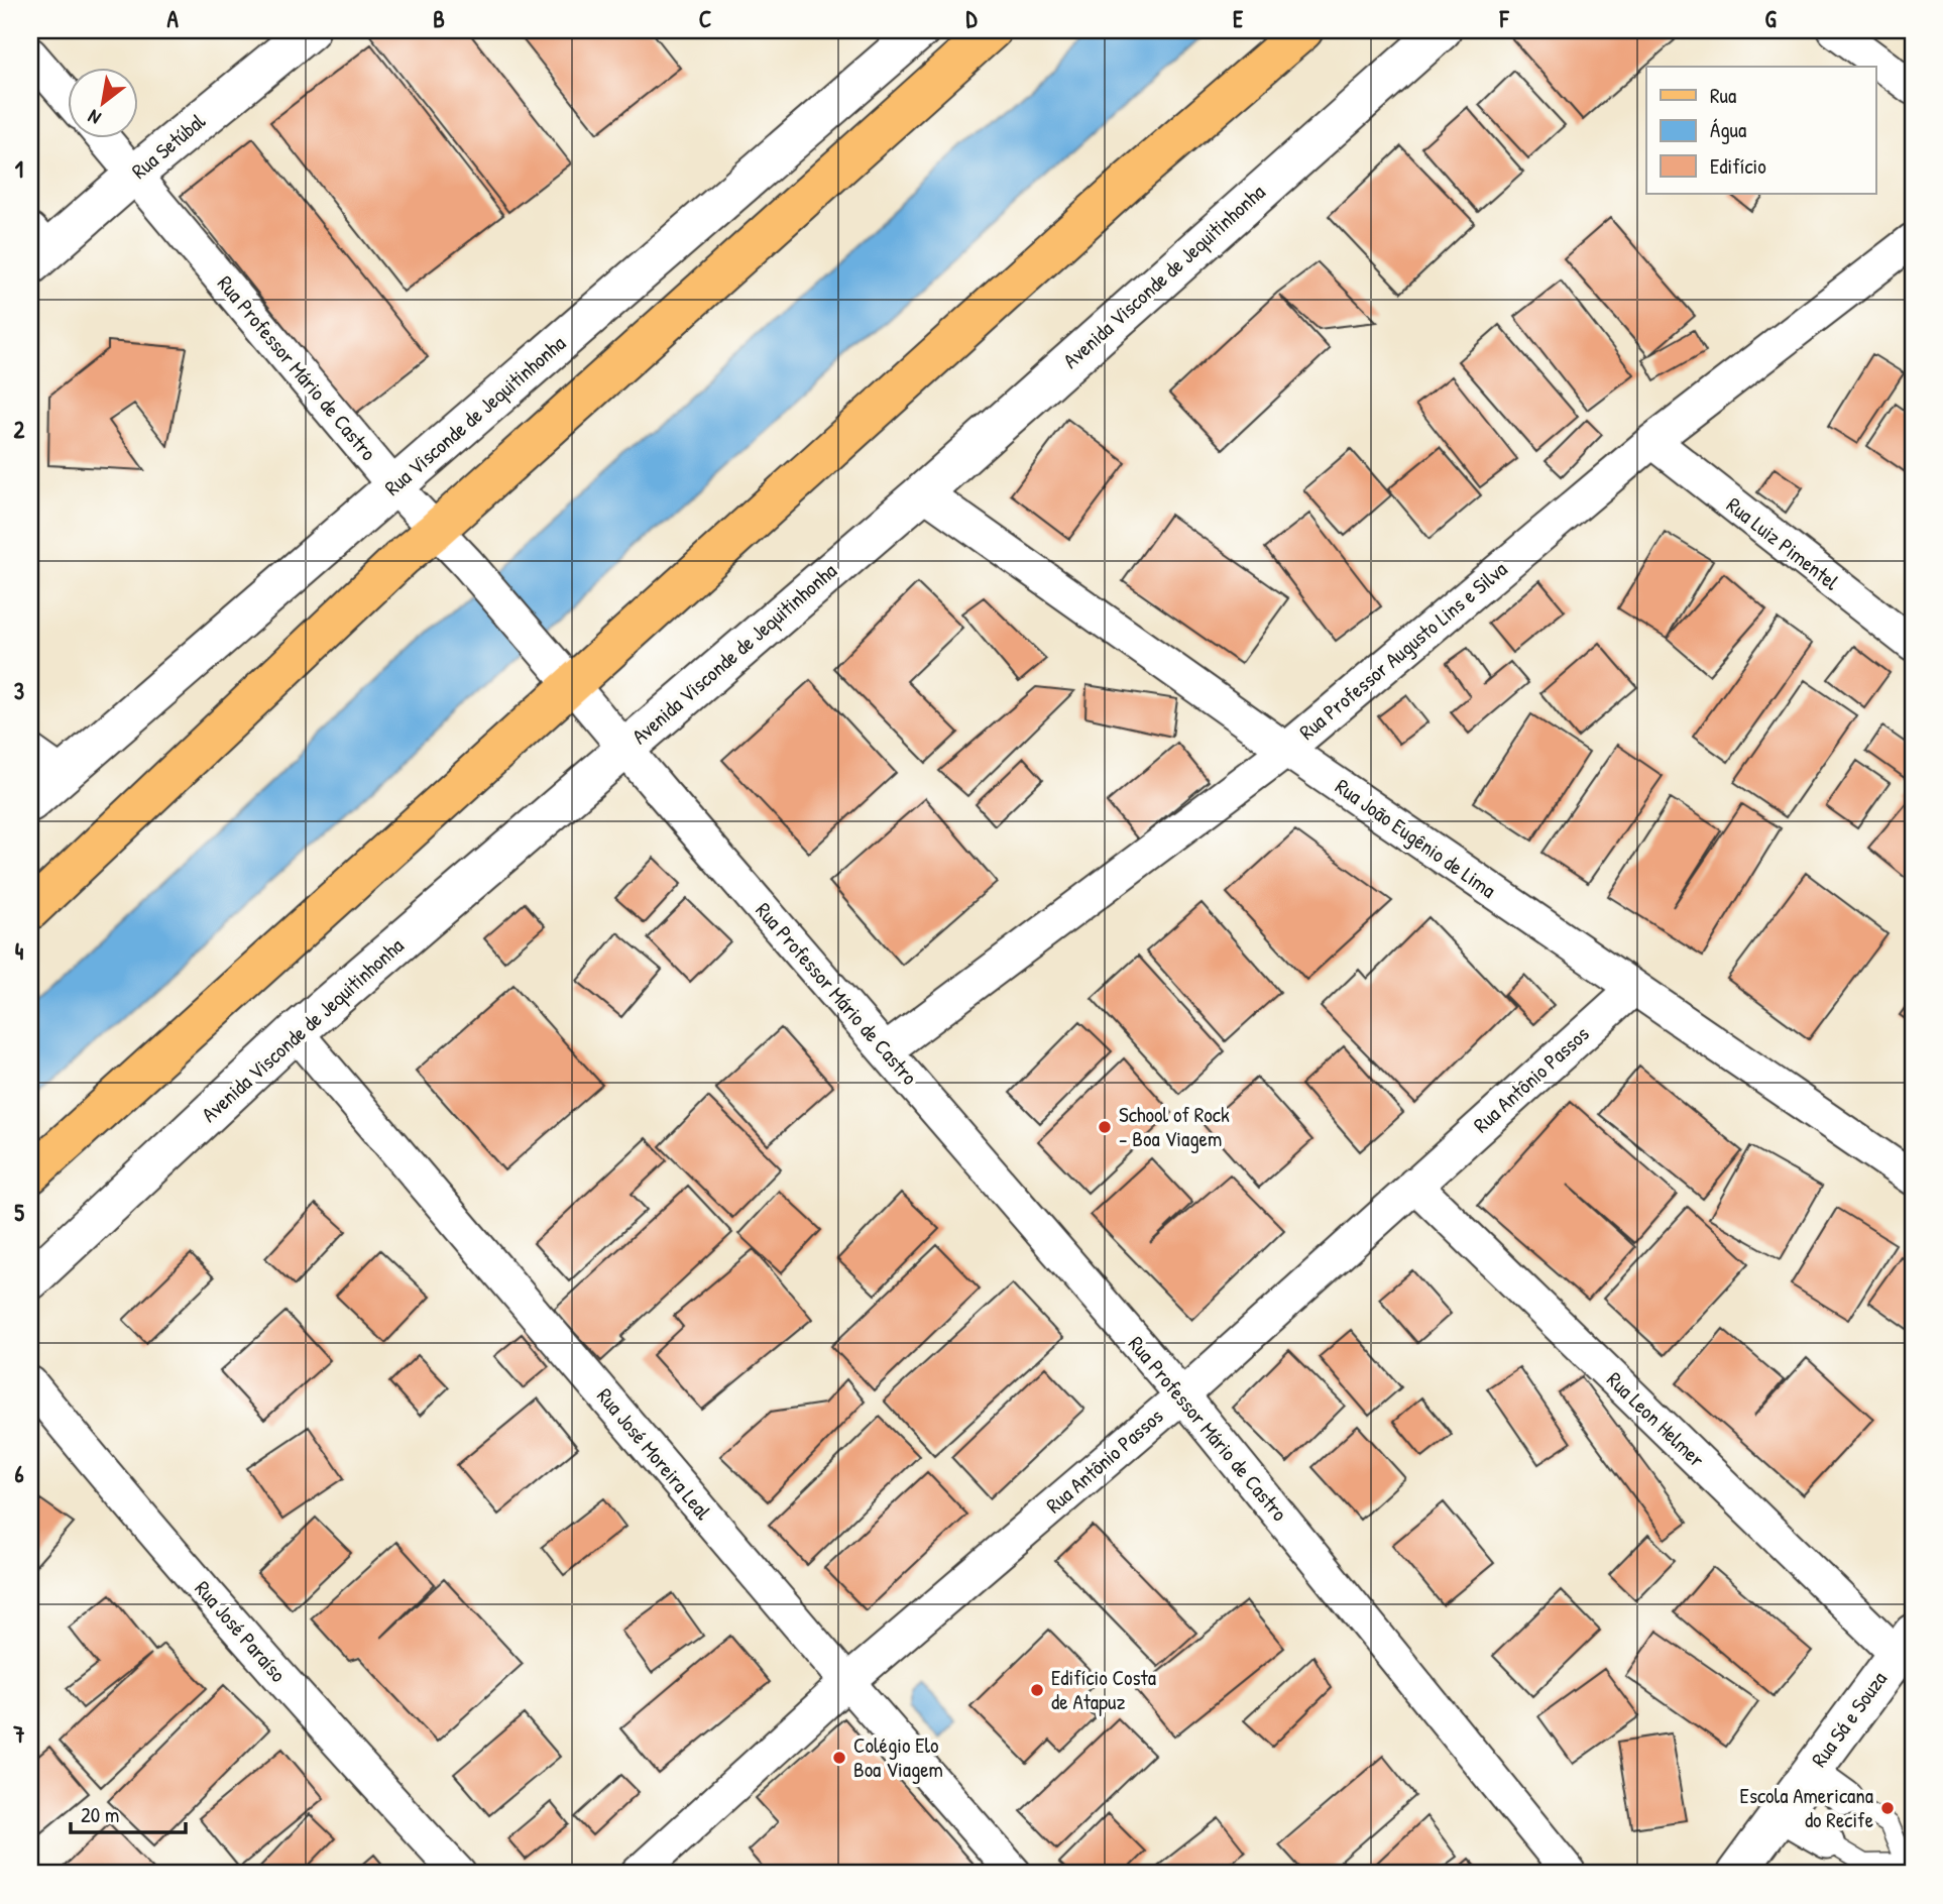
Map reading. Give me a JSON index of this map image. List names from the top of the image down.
{
  "streets": {
    "street": [
      "Rua Setúbal",
      "Avenida Visconde de Jequitinhonha",
      "Rua Professor Mário de Castro",
      "Rua Visconde de Jequitinhonha",
      "Rua Luiz Pimentel",
      "Rua Professor Augusto Lins e Silva",
      "Rua João Eugênio de Lima",
      "Rua Antônio Passos",
      "Rua Leon Helmer",
      "Rua José Moreira Leal",
      "Rua José Paraíso",
      "Rua Sá e Souza"
    ]
  },
  "crossings": [
    ["Rua Setúbal", "Rua Professor Mário de Castro"],
    ["Avenida Visconde de Jequitinhonha", "Rua Professor Mário de Castro"],
    ["Avenida Visconde de Jequitinhonha", "Rua João Eugênio de Lima"],
    ["Avenida Visconde de Jequitinhonha", "Rua José Moreira Leal"],
    ["Rua Professor Mário de Castro", "Rua Visconde de Jequitinhonha"],
    ["Rua Professor Mário de Castro", "Rua Professor Augusto Lins e Silva"],
    ["Rua Professor Mário de Castro", "Rua Antônio Passos"],
    ["Rua Luiz Pimentel", "Rua Professor Augusto Lins e Silva"],
    ["Rua Professor Augusto Lins e Silva", "Rua João Eugênio de Lima"],
    ["Rua João Eugênio de Lima", "Rua Antônio Passos"],
    ["Rua Antônio Passos", "Rua Leon Helmer"],
    ["Rua Antônio Passos", "Rua José Moreira Leal"],
    ["Rua Leon Helmer", "Rua Sá e Souza"]
  ],
  "places": [
    "School of Rock - Boa Viagem",
    "Edifício Costa de Atapuz",
    "Colégio Elo Boa Viagem",
    "Escola Americana do Recife"
  ],
  "legend": ["Rua", "Água", "Edifício"],
  "scale_bar": "20 m",
  "north": "bottom left",
  "grid": {
    "columns": [
      "A",
      "B",
      "C",
      "D",
      "E",
      "F",
      "G"
    ],
    "rows": [
      "1",
      "2",
      "3",
      "4",
      "5",
      "6",
      "7"
    ]
  }
}
